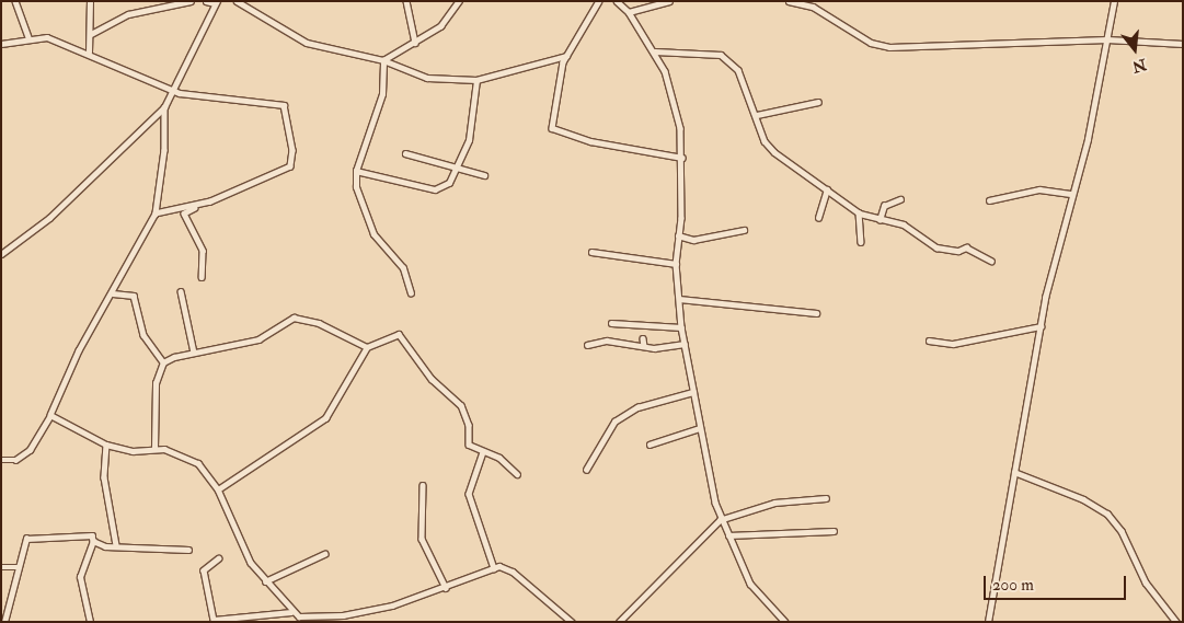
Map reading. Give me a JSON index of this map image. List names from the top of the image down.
{
  "scale_bar": "200 m",
  "north": "bottom"
}
